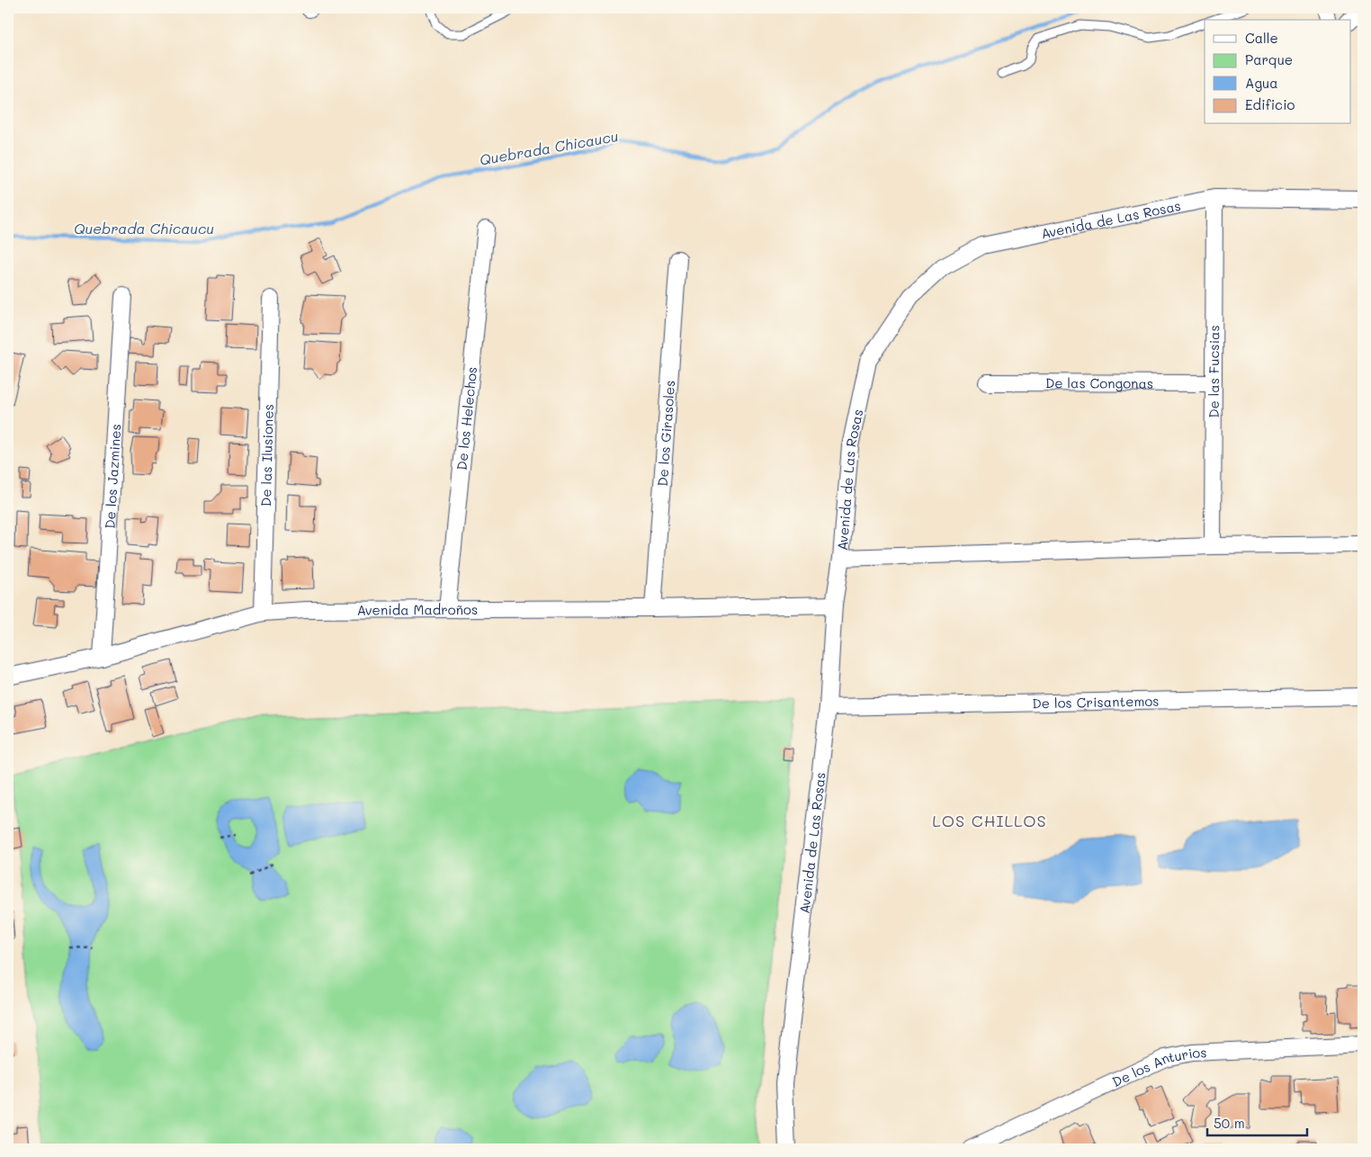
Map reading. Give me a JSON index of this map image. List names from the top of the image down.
{
  "streets": {
    "street": [
      "Avenida de Las Rosas",
      "De las Fucsias",
      "De las Congonas",
      "De los Helechos",
      "De los Girasoles",
      "De las Ilusiones",
      "De los Jazmines",
      "Avenida Madroños",
      "De los Crisantemos",
      "De los Anturios"
    ]
  },
  "crossings": [
    ["Avenida de Las Rosas", "De las Fucsias"],
    ["Avenida de Las Rosas", "Avenida Madroños"],
    ["Avenida de Las Rosas", "De los Crisantemos"],
    ["De las Fucsias", "De las Congonas"],
    ["De los Helechos", "Avenida Madroños"],
    ["De los Girasoles", "Avenida Madroños"],
    ["De las Ilusiones", "Avenida Madroños"],
    ["De los Jazmines", "Avenida Madroños"]
  ],
  "districts": ["LOS CHILLOS"],
  "water": ["Quebrada Chicaucu"],
  "legend": [
    "Calle",
    "Parque",
    "Agua",
    "Edificio"
  ],
  "scale_bar": "50 m"
}
